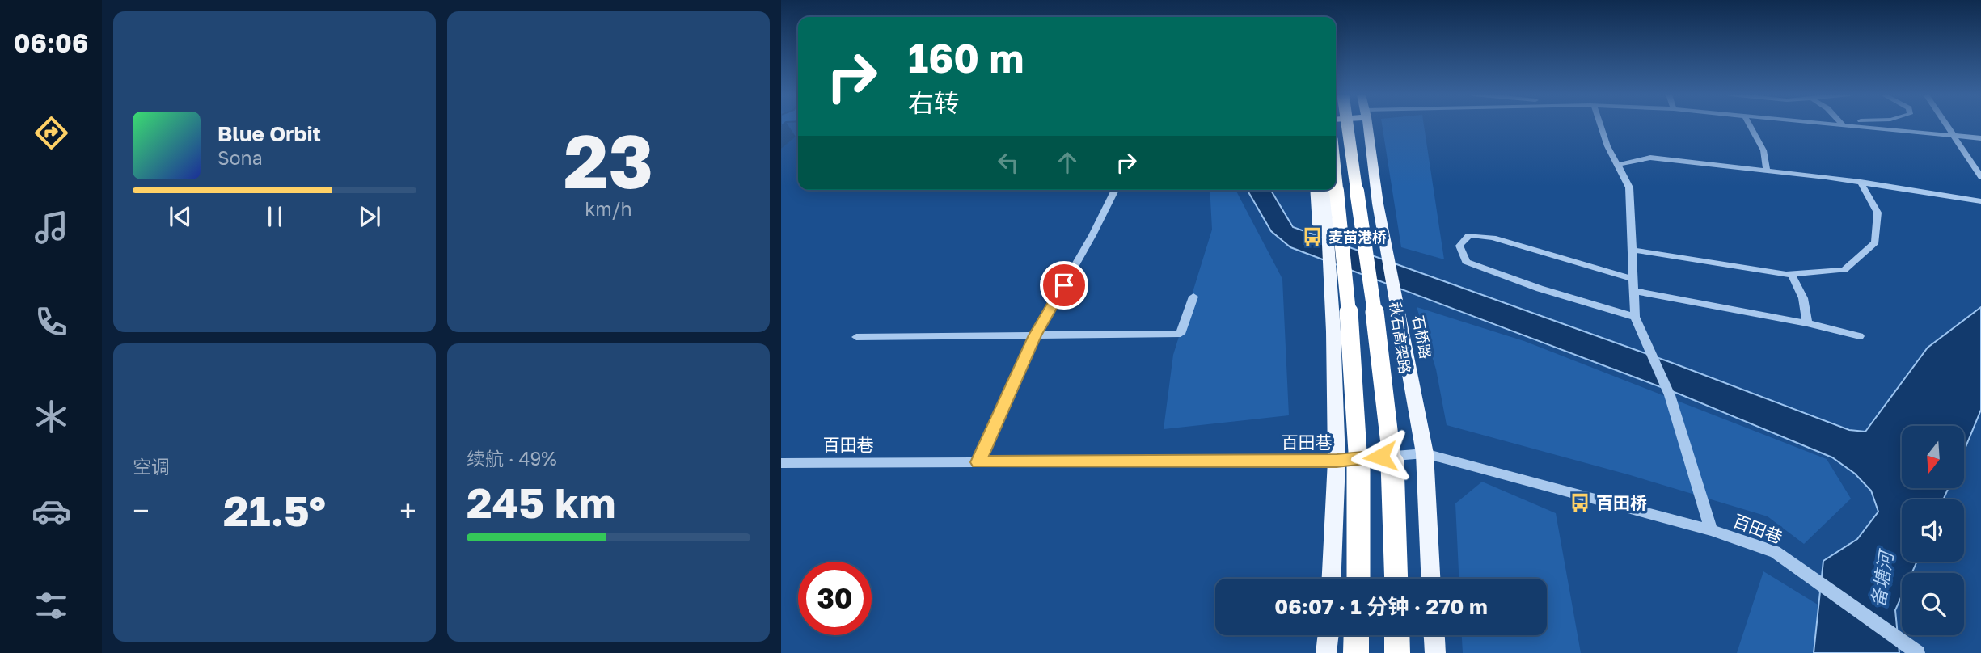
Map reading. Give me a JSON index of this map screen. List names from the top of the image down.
{
  "streets": {
    "highway": ["秋石高架路"],
    "main road": ["石桥路"],
    "street": ["百田巷"]
  },
  "crossings": [
    ["石桥路", "百田巷"]
  ],
  "water": ["备塘河"],
  "places": {
    "bus stop": ["麦苗港桥", "百田桥"]
  },
  "north": "bottom",
  "page": {
    "tabs": "06:06",
    "tile": [
      ["23", "km/h"],
      "空调",
      ["续航 · 49%", "245 km"]
    ],
    "turn": ["160 m", "右转"],
    "song": ["Blue Orbit", "Sona"],
    "heat": ["−", "21.5°", "+"],
    "limit": "30",
    "trip": "06:07 · 1 分钟 · 270 m"
  }
}
